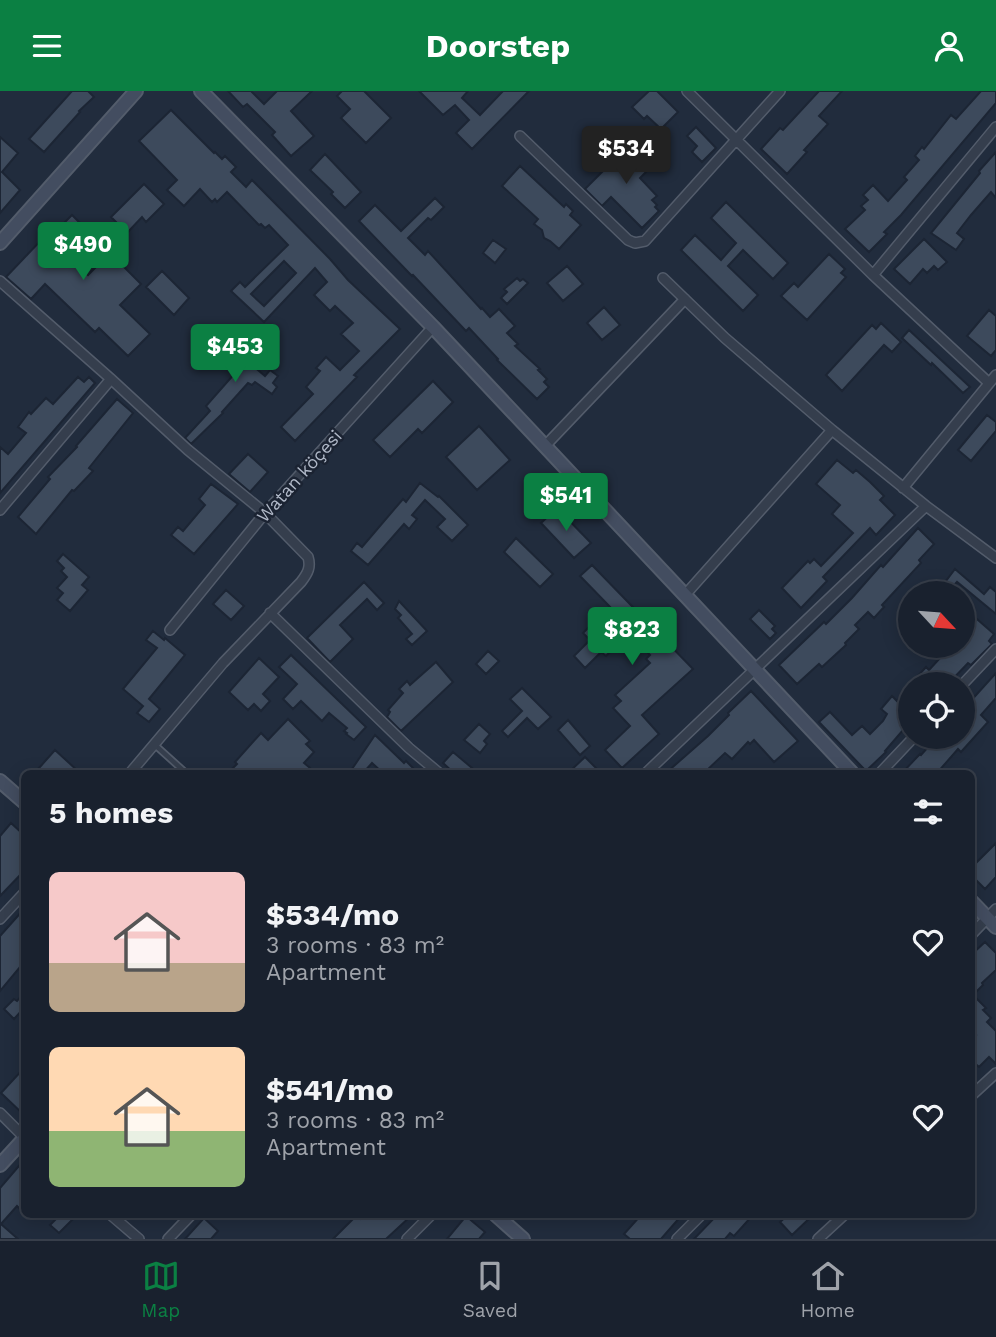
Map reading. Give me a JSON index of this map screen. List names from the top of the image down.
{
  "streets": {
    "street": ["Watan köçesi"]
  },
  "north": "bottom right",
  "page": {
    "header": "Doorstep",
    "price": [
      "$534",
      "$490",
      "$453",
      "$541",
      "$823"
    ],
    "heading": "5 homes",
    "list": [
      {
        "name": "$534/mo",
        "note": "3 rooms · 83 m² · Apartment"
      },
      {
        "name": "$541/mo",
        "note": "3 rooms · 83 m² · Apartment"
      }
    ],
    "tabs": ["Map", "Saved", "Home"]
  }
}
